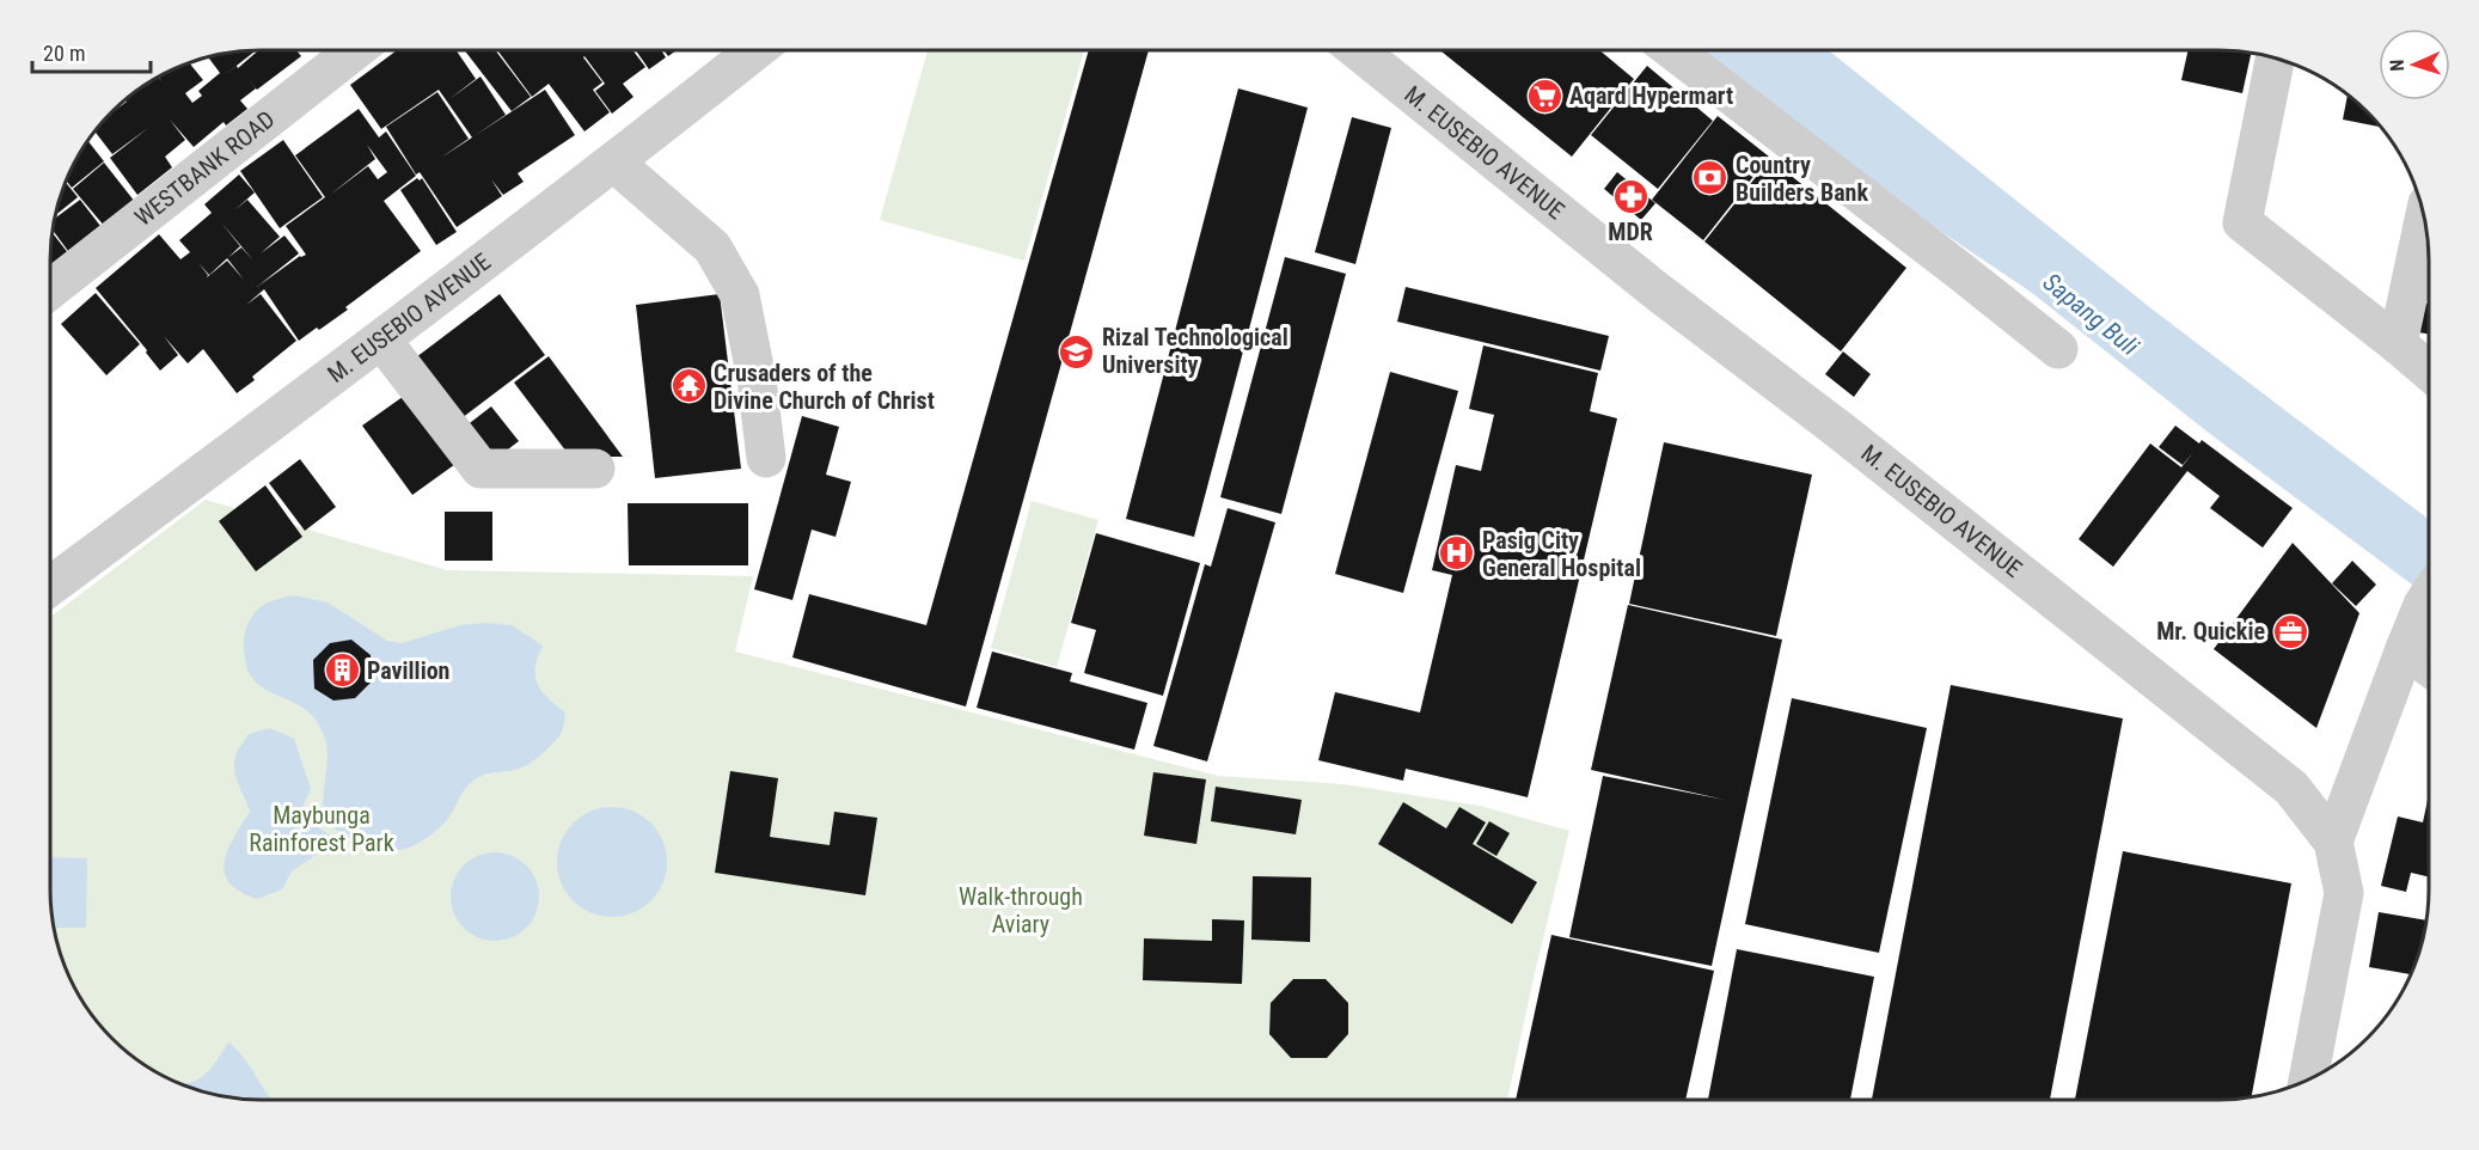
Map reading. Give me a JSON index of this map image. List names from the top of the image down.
{
  "streets": {
    "street": ["M. EUSEBIO AVENUE", "WESTBANK ROAD"]
  },
  "water": ["Sapang Buli"],
  "parks": ["Maybunga Rainforest Park", "Walk-through Aviary"],
  "places": {
    "supermarket": ["Aqard Hypermart"],
    "bank": ["Country Builders Bank"],
    "pharmacy": ["MDR"],
    "school or university": ["Rizal Technological University"],
    "temple": ["Crusaders of the Divine Church of Christ"],
    "hospital": ["Pasig City General Hospital"],
    "office": ["Mr. Quickie"],
    "building": ["Pavillion"]
  },
  "scale_bar": "20 m",
  "north": "left"
}
